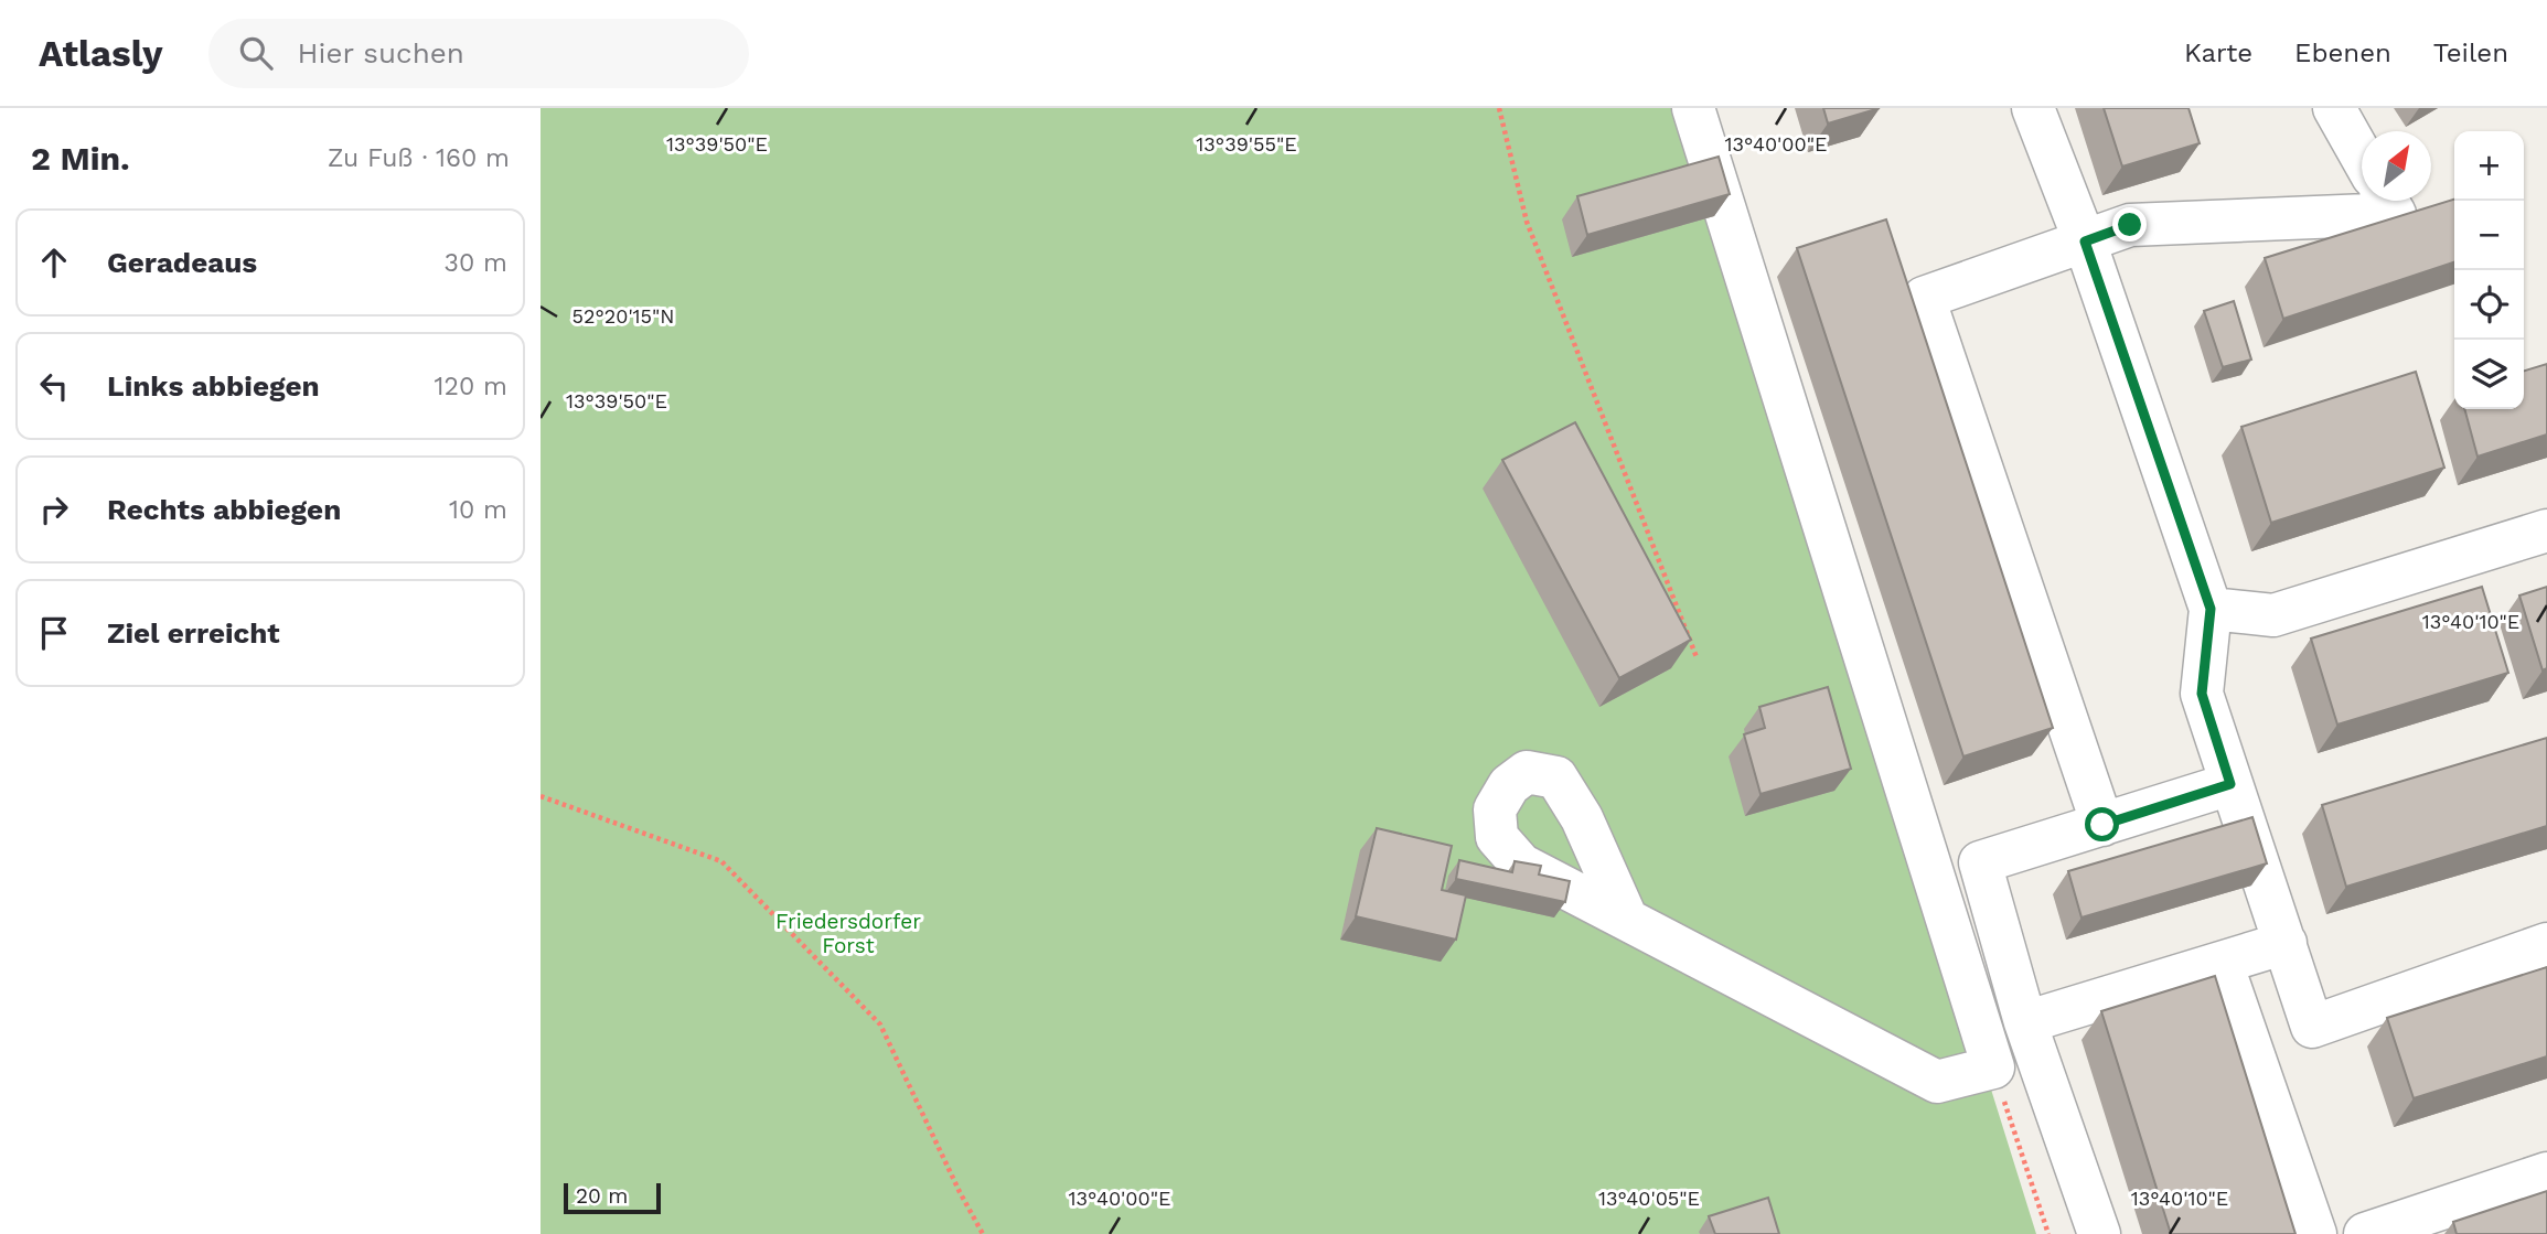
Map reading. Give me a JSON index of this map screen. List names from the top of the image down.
{
  "parks": ["Friedersdorfer Forst"],
  "scale_bar": "20 m",
  "north": "top right",
  "page": {
    "header": "Atlasly",
    "search": "Hier suchen",
    "nav": ["Karte", "Ebenen", "Teilen"],
    "heading": ["2 Min.", "Zu Fuß · 160 m"],
    "map_buttons": ["+", "−"],
    "list": [
      ["Geradeaus", "30 m"],
      ["Links abbiegen", "120 m"],
      ["Rechts abbiegen", "10 m"],
      "Ziel erreicht"
    ],
    "scale": "20 m"
  },
  "coordinates": [
    "13°39'50\"E",
    "13°39'55\"E",
    "13°40'00\"E",
    "52°20'15\"N",
    "13°40'10\"E",
    "13°40'05\"E"
  ]
}
